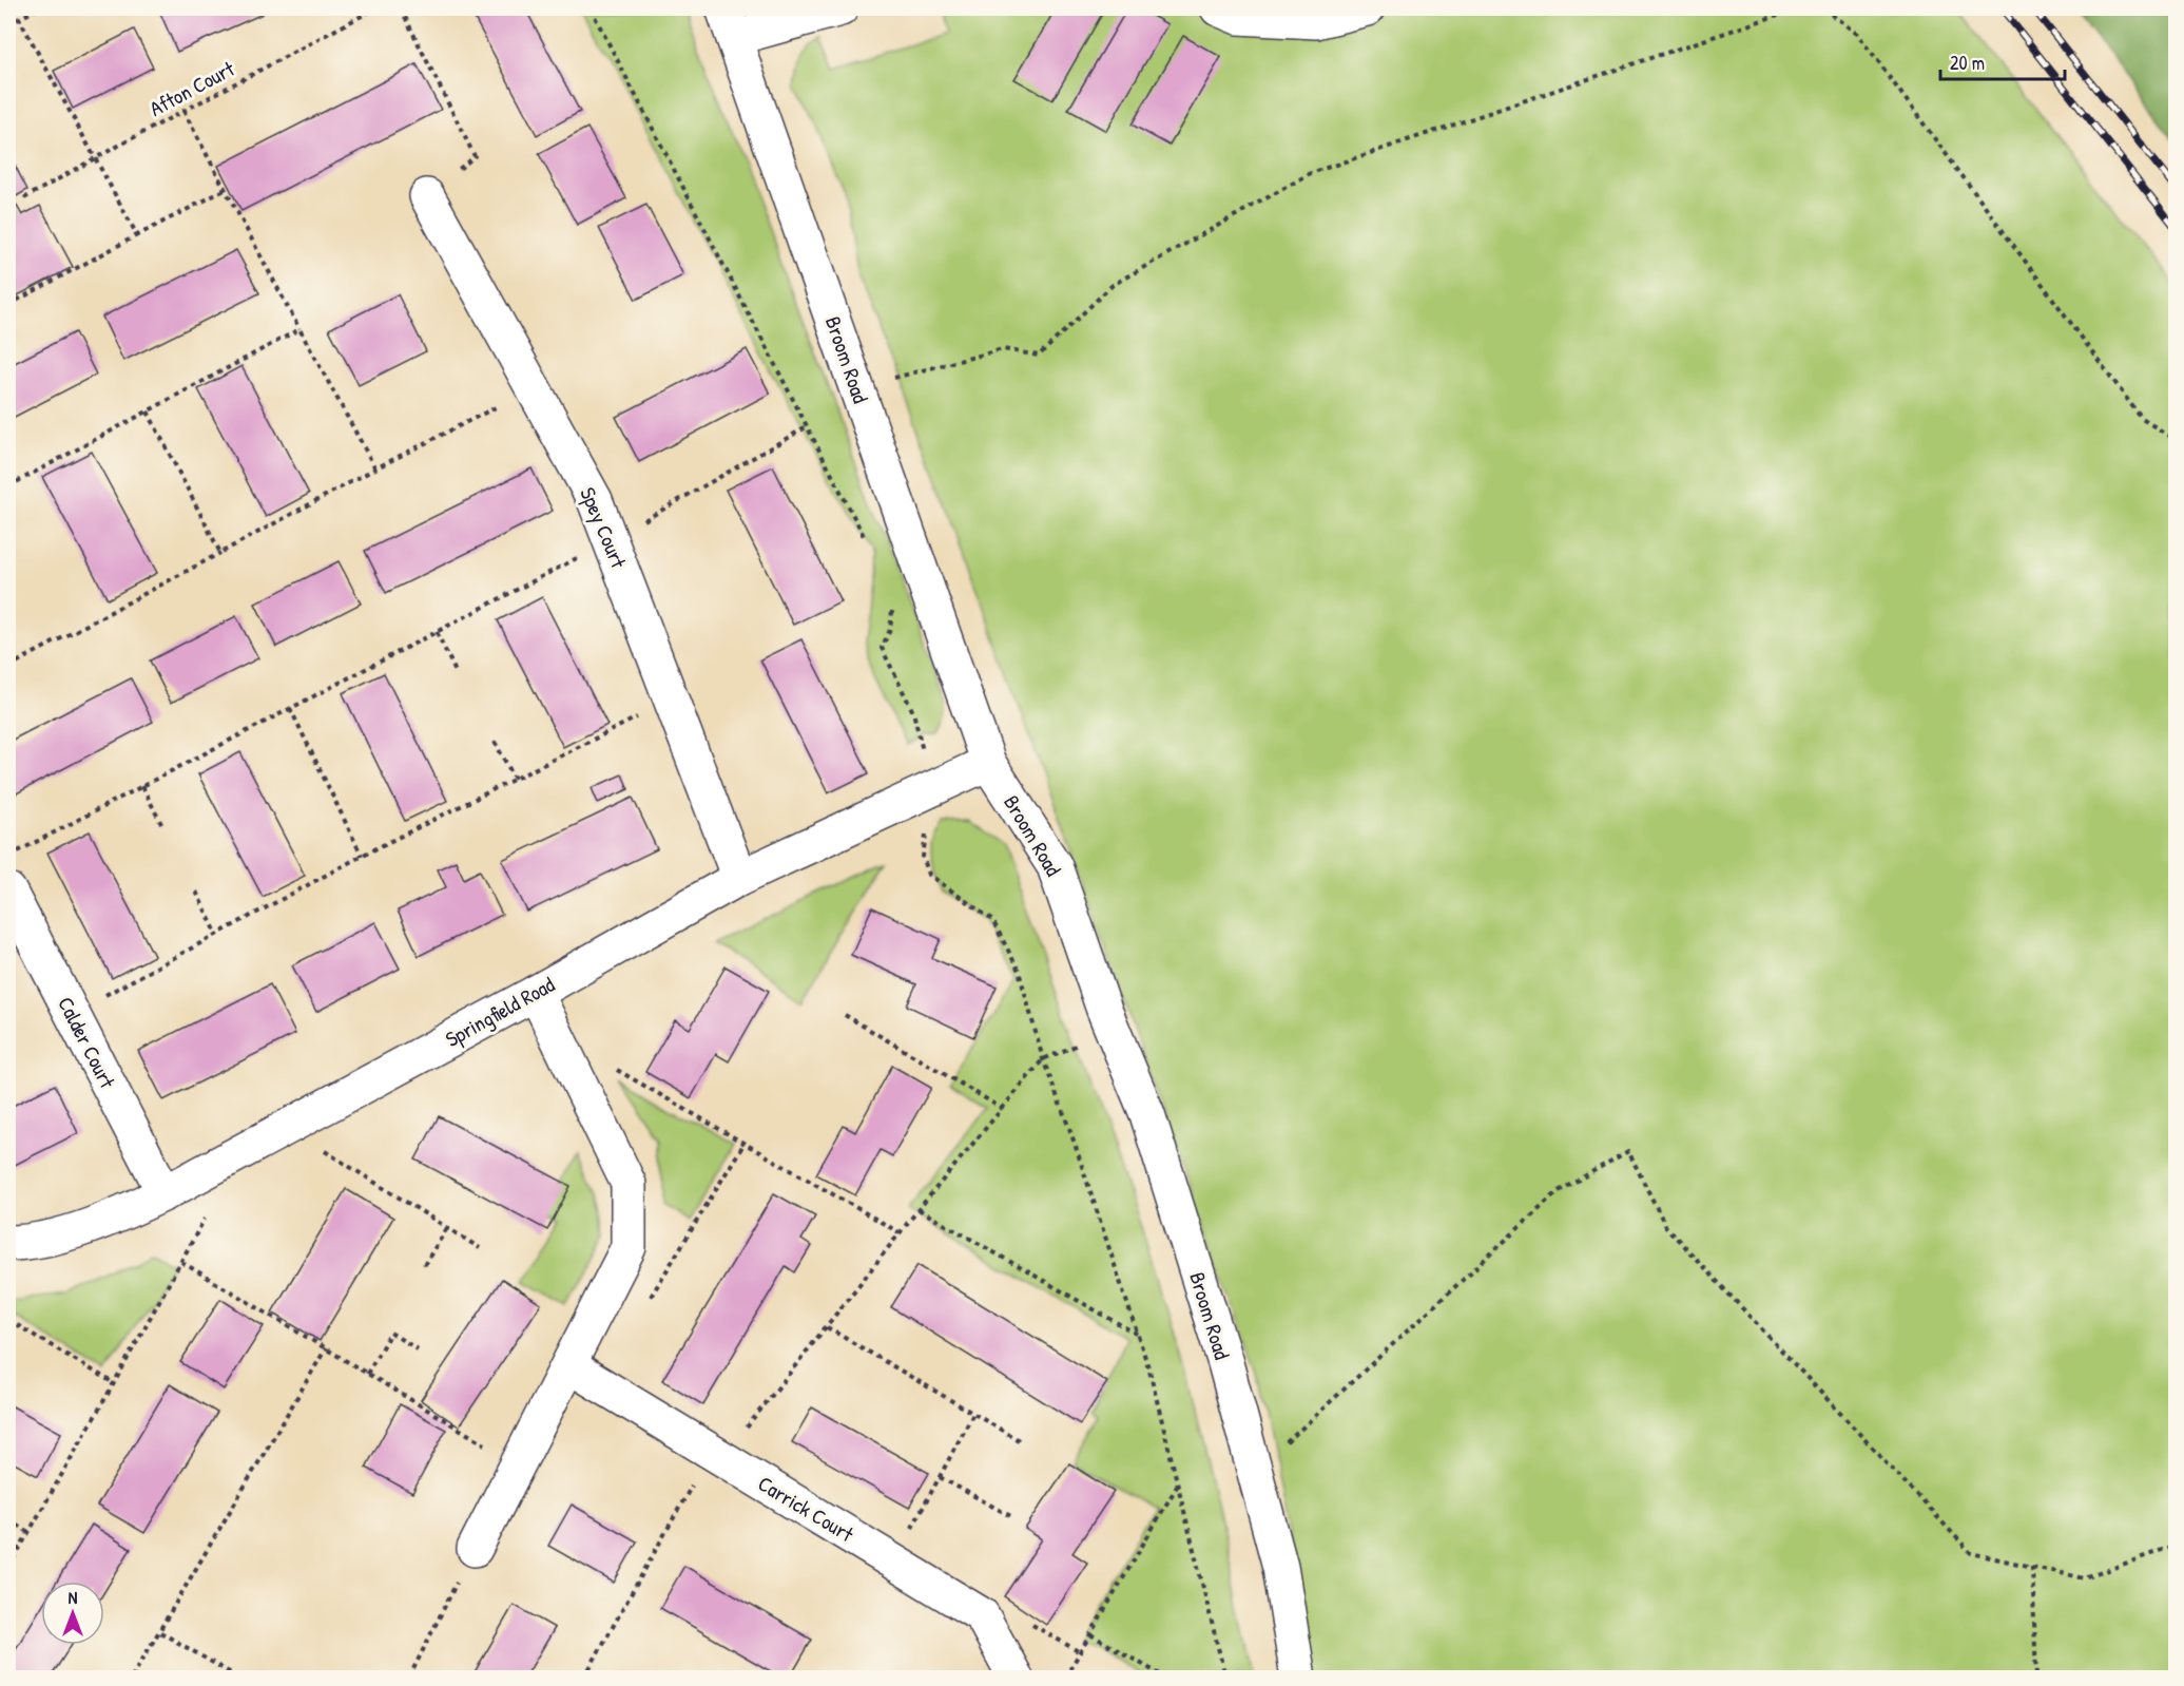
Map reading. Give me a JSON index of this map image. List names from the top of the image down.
{
  "streets": {
    "street": [
      "Broom Road",
      "Spey Court",
      "Springfield Road",
      "Calder Court",
      "Carrick Court"
    ],
    "path": ["Afton Court"]
  },
  "crossings": [
    ["Broom Road", "Springfield Road"],
    ["Spey Court", "Springfield Road"],
    ["Springfield Road", "Calder Court"]
  ],
  "scale_bar": "20 m",
  "north": "top"
}
